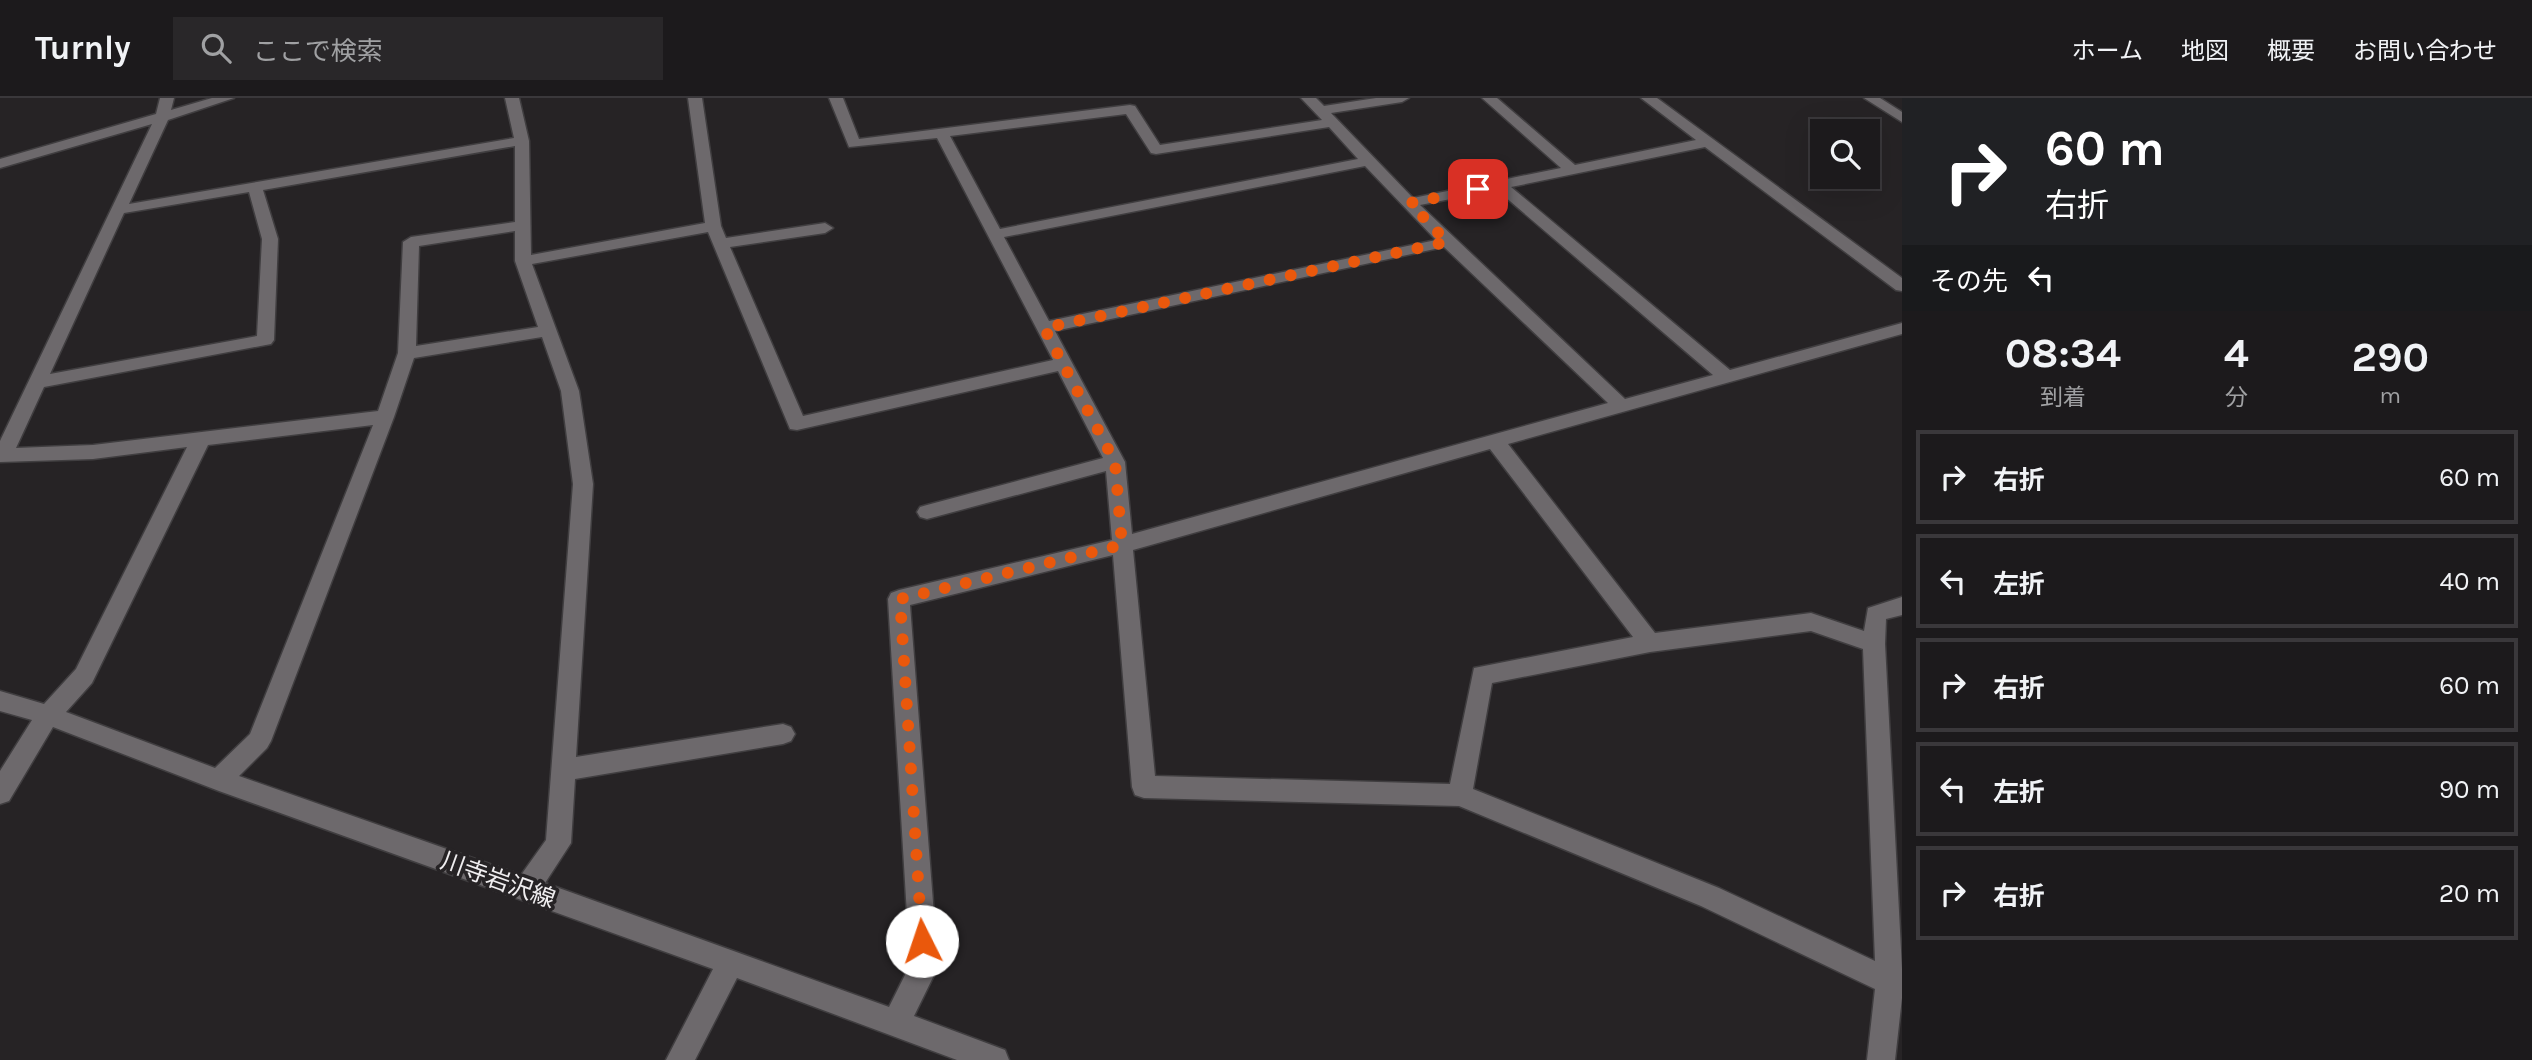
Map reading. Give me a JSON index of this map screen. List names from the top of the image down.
{
  "streets": {
    "street": ["川寺岩沢線"]
  },
  "page": {
    "header": "Turnly",
    "search": "ここで検索",
    "nav": [
      "ホーム",
      "地図",
      "概要",
      "お問い合わせ"
    ],
    "turn": ["60 m", "右折"],
    "then": "その先",
    "eta": [
      "08:34",
      "到着",
      "4",
      "分",
      "290",
      "m"
    ],
    "list": [
      {
        "name": "右折",
        "value": "60 m"
      },
      {
        "name": "左折",
        "value": "40 m"
      },
      {
        "name": "右折",
        "value": "60 m"
      },
      {
        "name": "左折",
        "value": "90 m"
      },
      {
        "name": "右折",
        "value": "20 m"
      }
    ]
  }
}
